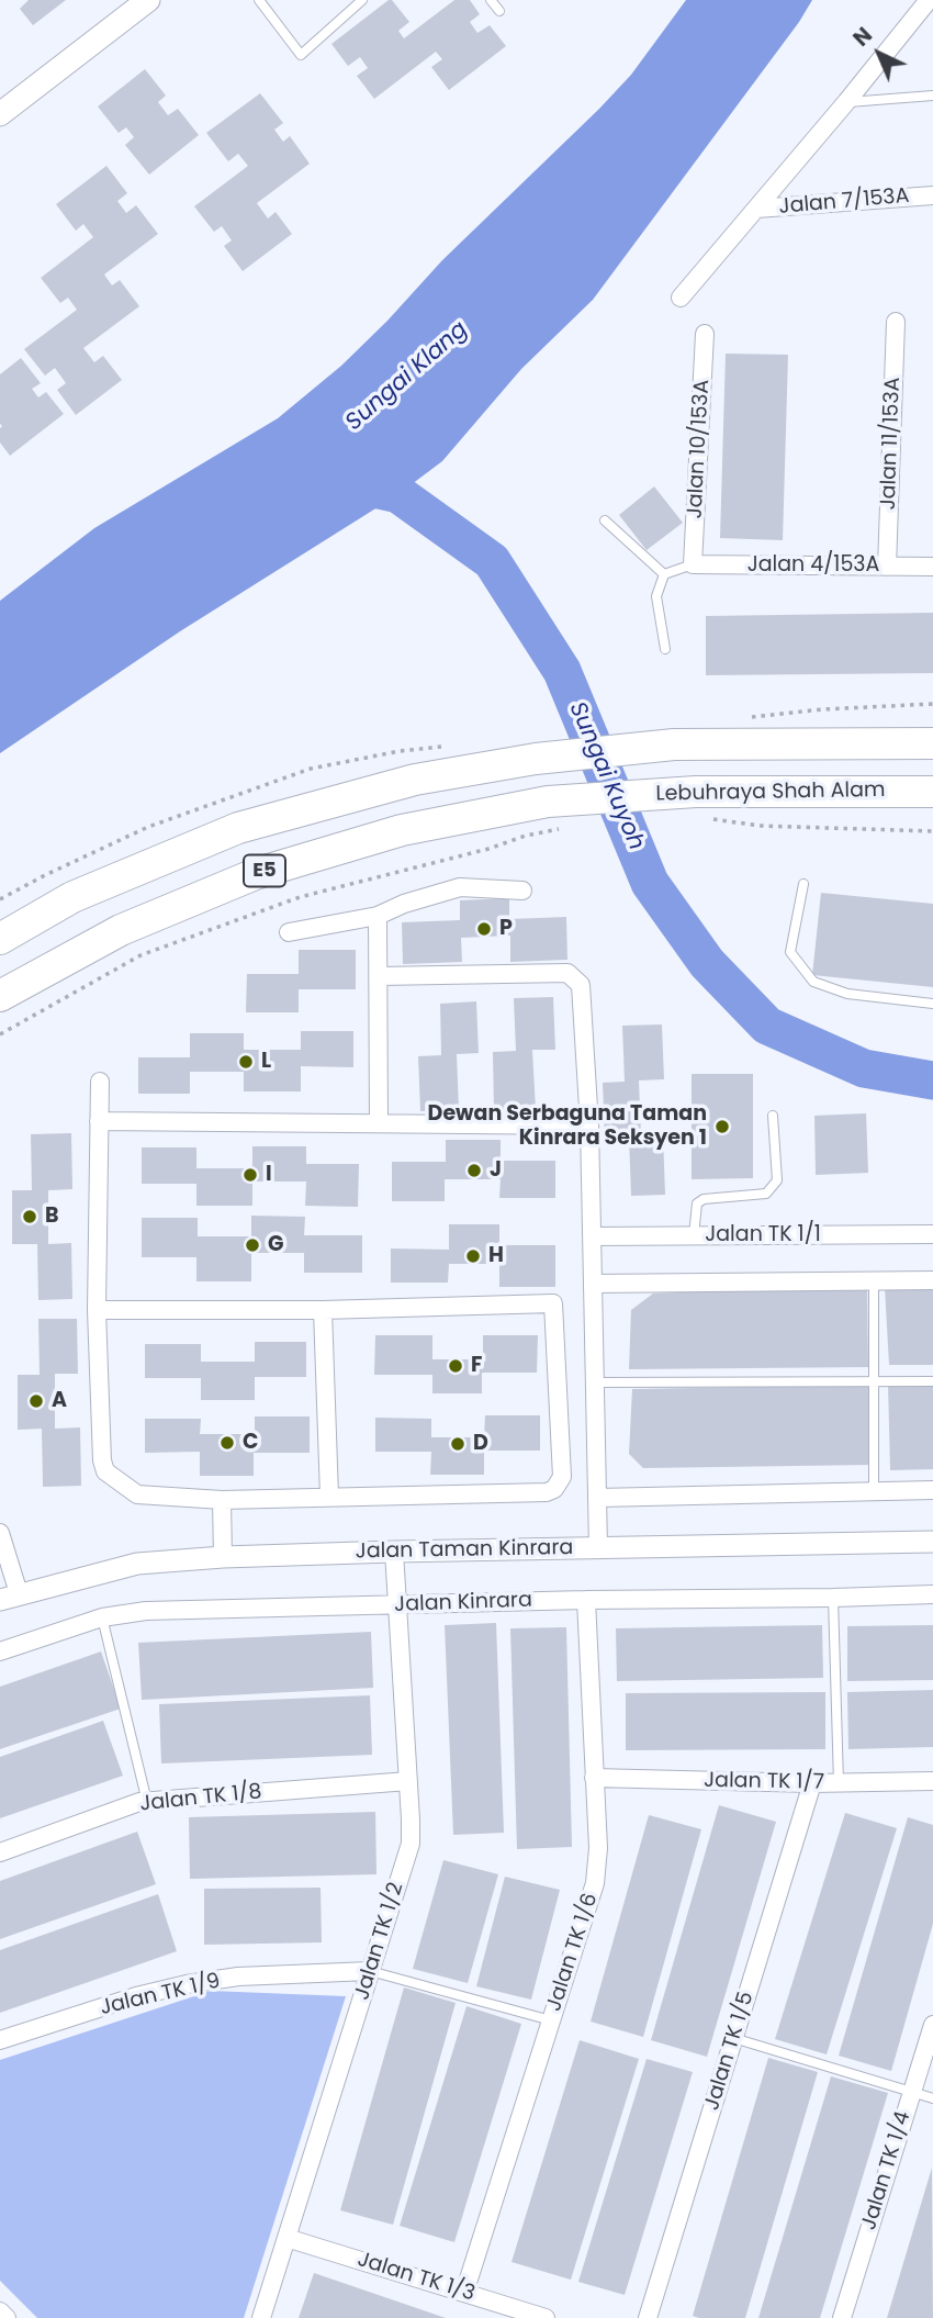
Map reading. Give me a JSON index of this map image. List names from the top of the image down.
{
  "streets": {
    "highway": ["Lebuhraya Shah Alam", "E5"],
    "street": [
      "Jalan 7/153A",
      "Jalan 11/153A",
      "Jalan 10/153A",
      "Jalan 4/153A",
      "Jalan TK 1/1",
      "Jalan Taman Kinrara",
      "Jalan Kinrara",
      "Jalan TK 1/7",
      "Jalan TK 1/8",
      "Jalan TK 1/2",
      "Jalan TK 1/6",
      "Jalan TK 1/9",
      "Jalan TK 1/5",
      "Jalan TK 1/4",
      "Jalan TK 1/3"
    ]
  },
  "crossings": [
    ["Jalan 11/153A", "Jalan 4/153A"],
    ["Jalan 10/153A", "Jalan 4/153A"],
    ["Jalan Taman Kinrara", "Jalan TK 1/2"],
    ["Jalan Kinrara", "Jalan TK 1/2"],
    ["Jalan Kinrara", "Jalan TK 1/6"],
    ["Jalan TK 1/7", "Jalan TK 1/6"],
    ["Jalan TK 1/7", "Jalan TK 1/5"],
    ["Jalan TK 1/8", "Jalan TK 1/2"],
    ["Jalan TK 1/2", "Jalan TK 1/9"],
    ["Jalan TK 1/2", "Jalan TK 1/3"],
    ["Jalan TK 1/6", "Jalan TK 1/3"]
  ],
  "water": ["Sungai Klang", "Sungai Kuyoh"],
  "places": [
    "P",
    "L",
    "Dewan Serbaguna Taman Kinrara Seksyen 1",
    "J",
    "I",
    "B",
    "G",
    "H",
    "F",
    "A",
    "C",
    "D"
  ],
  "north": "top left"
}
